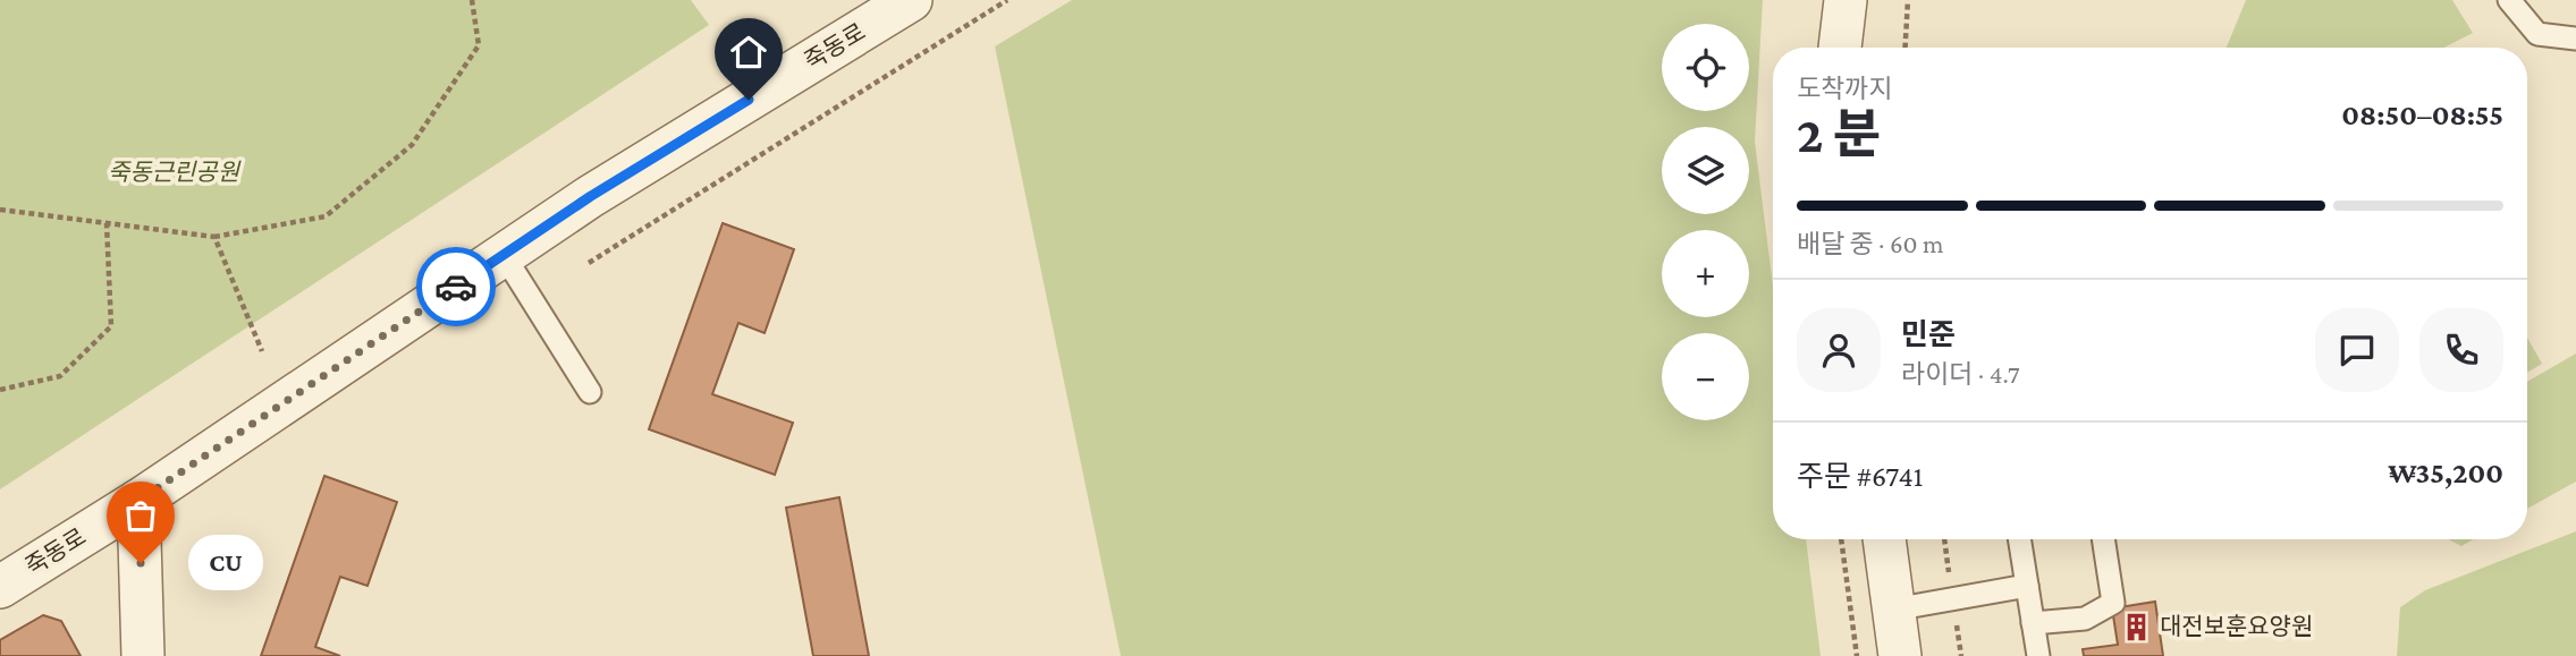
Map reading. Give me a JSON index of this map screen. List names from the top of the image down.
{
  "streets": {
    "street": ["죽동로"]
  },
  "parks": ["죽동근린공원"],
  "places": {
    "other": ["CU"],
    "building": ["대전보훈요양원"]
  },
  "page": {
    "map_buttons": ["+", "−"],
    "heading": ["2 분", "도착까지", "08:50–08:55"],
    "panel": [
      "민준",
      "라이더 · 4.7",
      "주문 #6741",
      "₩35,200"
    ],
    "bar": "배달 중 · 60 m",
    "bubble": "CU"
  }
}
